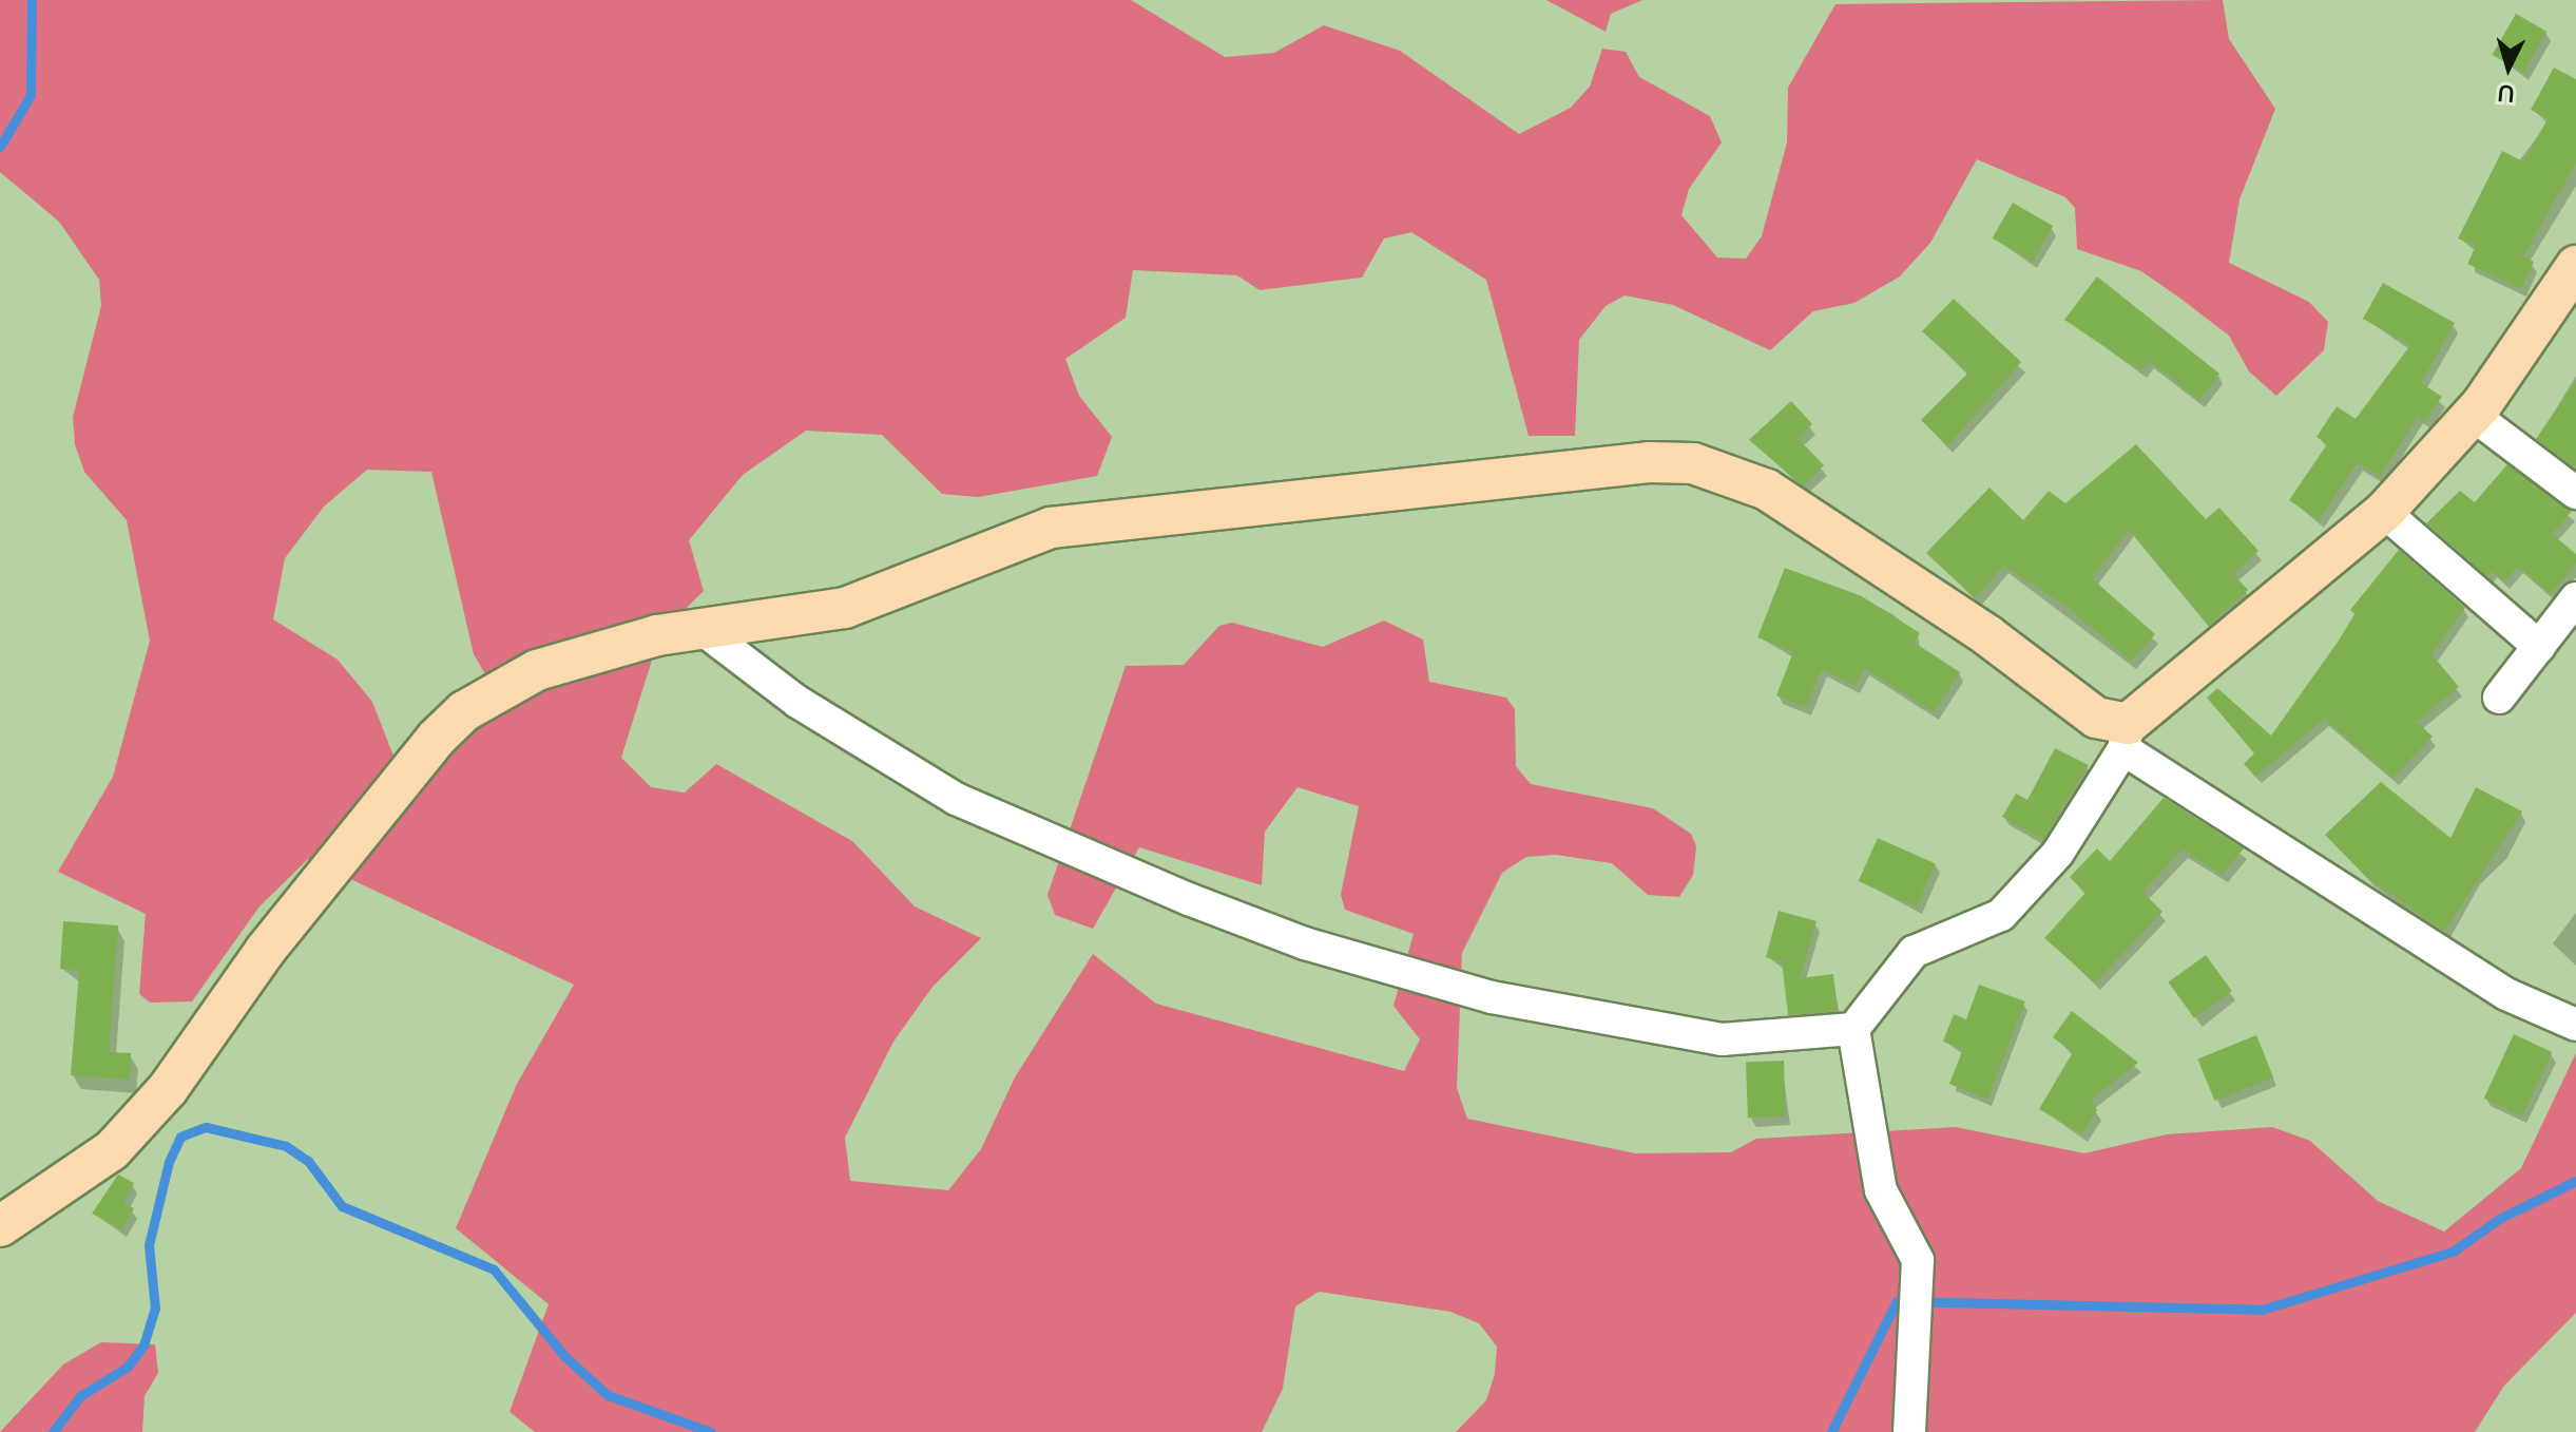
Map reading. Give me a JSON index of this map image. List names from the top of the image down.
{
  "north": "bottom"
}
